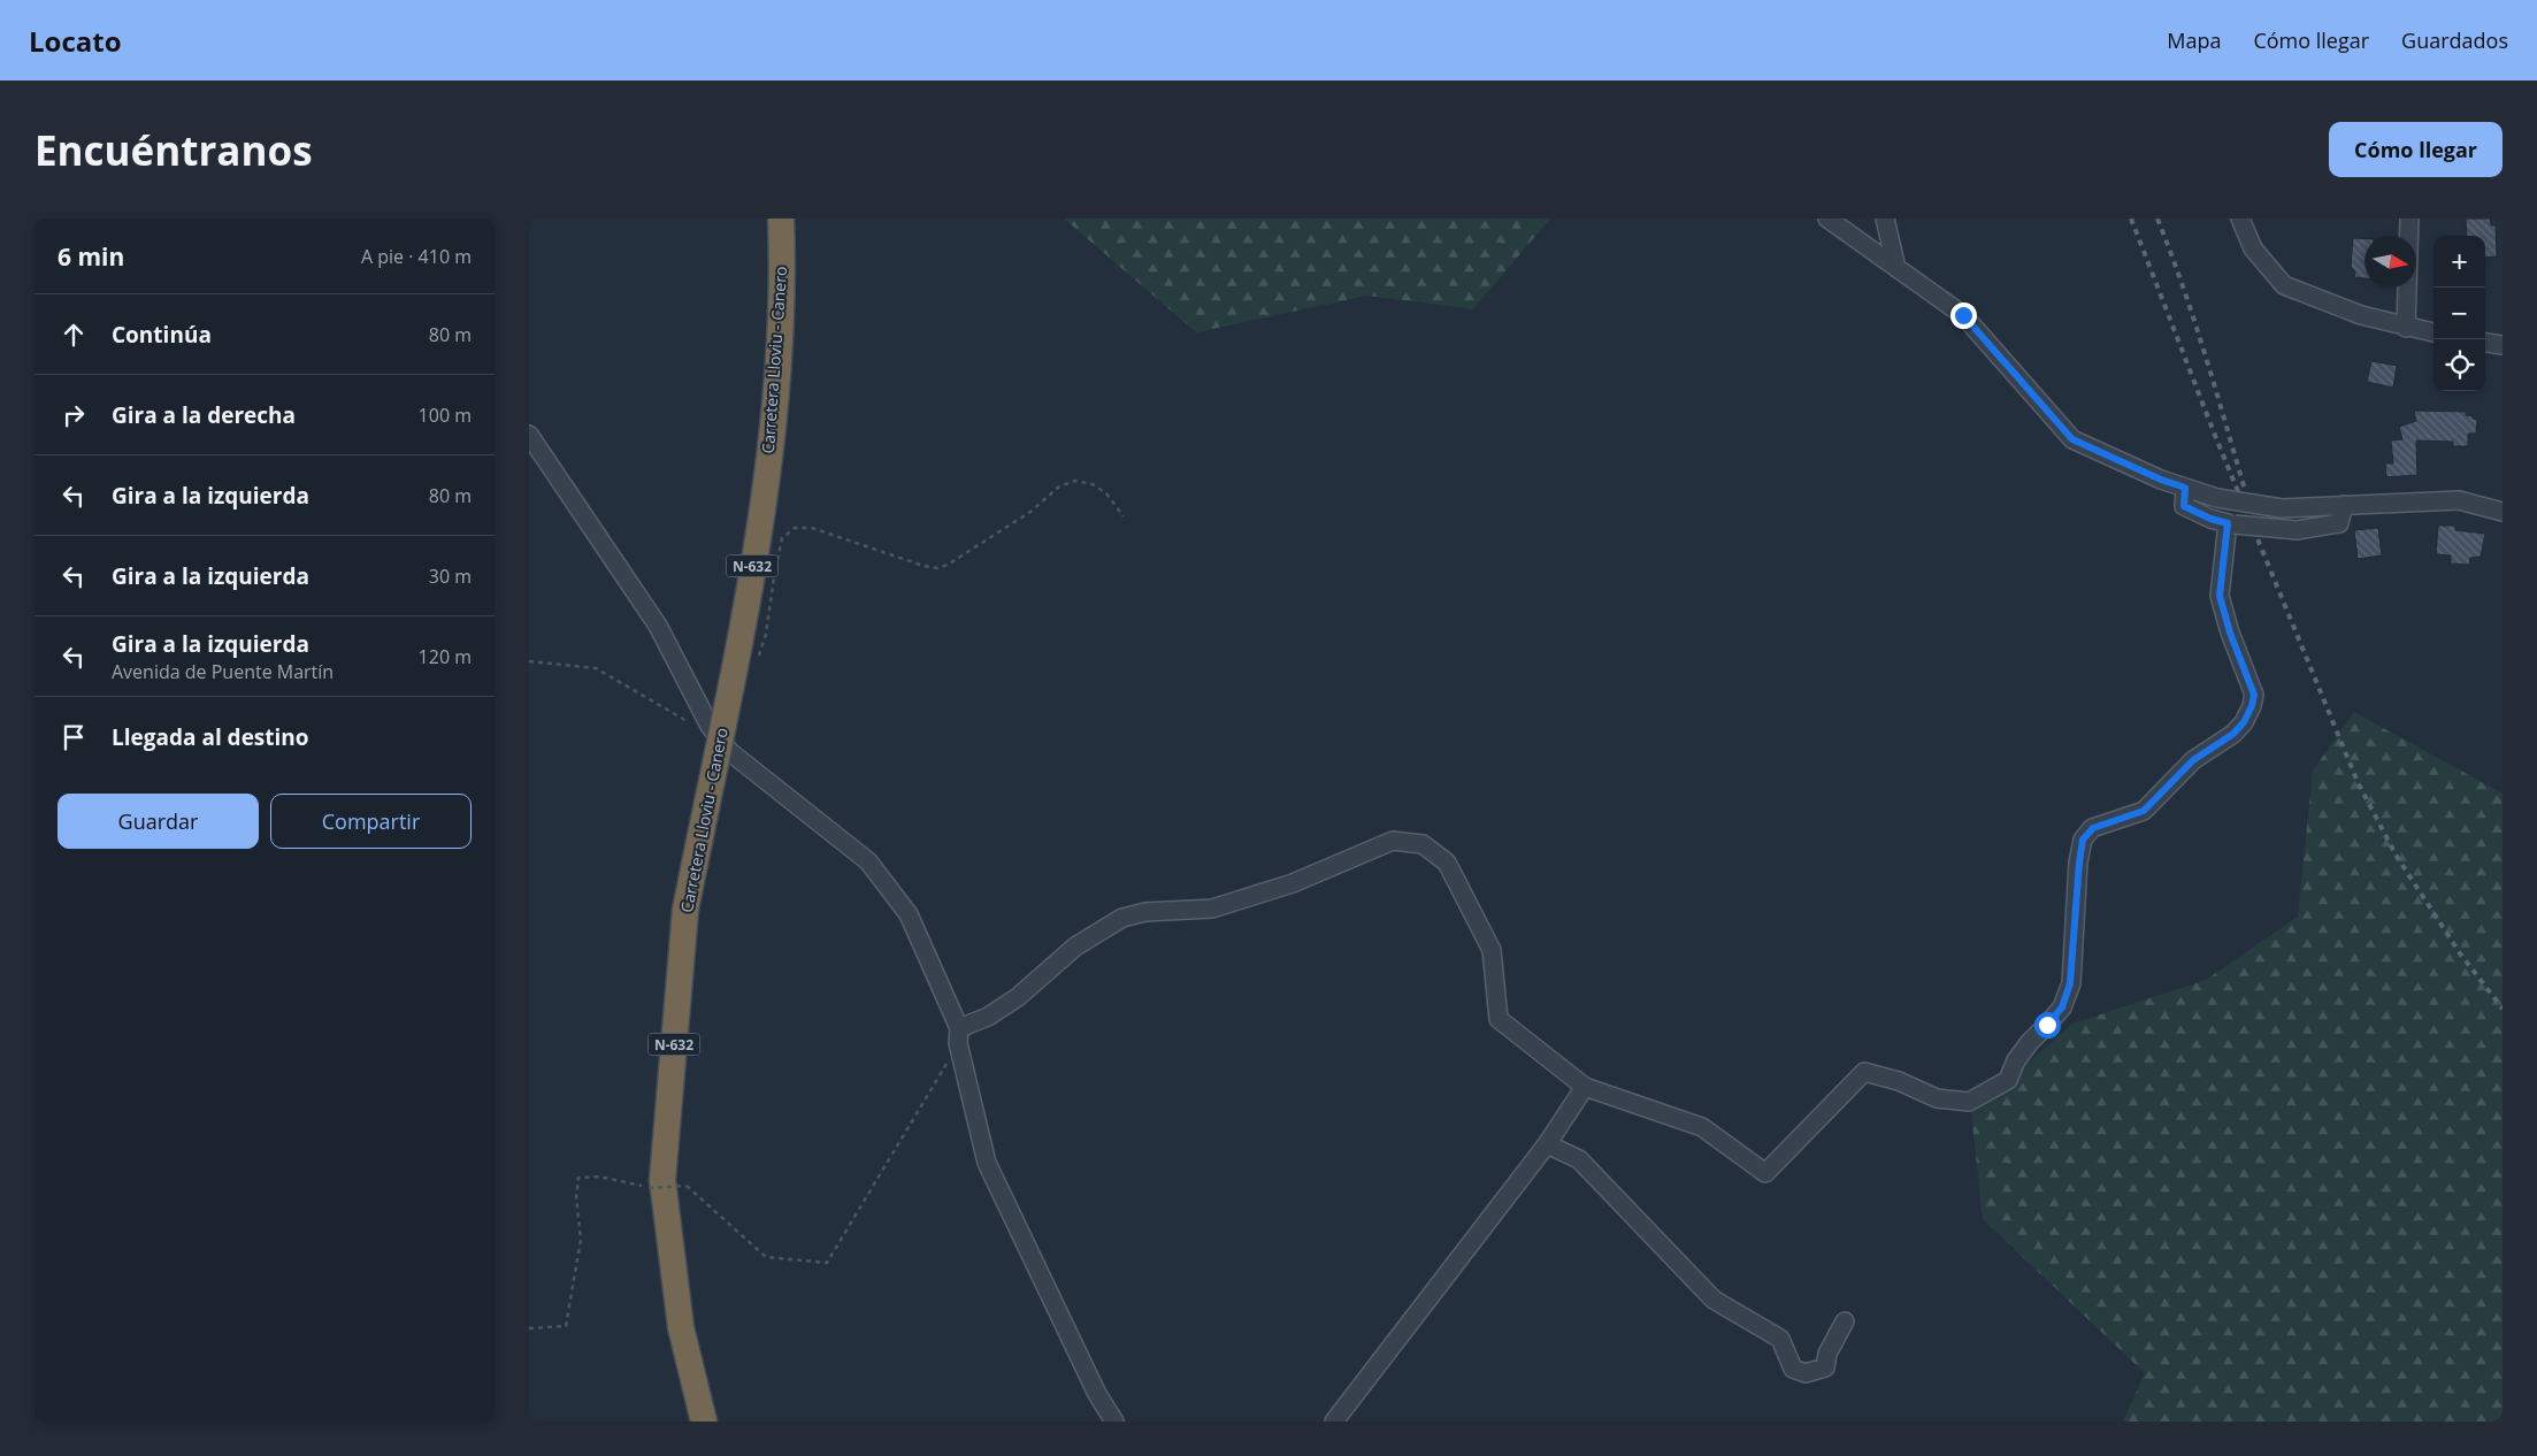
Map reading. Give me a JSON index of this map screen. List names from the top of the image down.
{
  "streets": {
    "highway": ["Carretera Lloviu - Canero", "N-632"]
  },
  "north": "right",
  "page": {
    "header": "Locato",
    "nav": ["Mapa", "Cómo llegar", "Guardados"],
    "buttons": [
      "Cómo llegar",
      ["Guardar", "Compartir"]
    ],
    "title": "Encuéntranos",
    "heading": ["6 min", "A pie · 410 m"],
    "map_buttons": ["+", "−"],
    "list": [
      ["Continúa", "80 m"],
      ["Gira a la derecha", "100 m"],
      ["Gira a la izquierda", "80 m"],
      ["Gira a la izquierda", "30 m"],
      ["Gira a la izquierda", "Avenida de Puente Martín", "120 m"],
      "Llegada al destino"
    ]
  }
}
